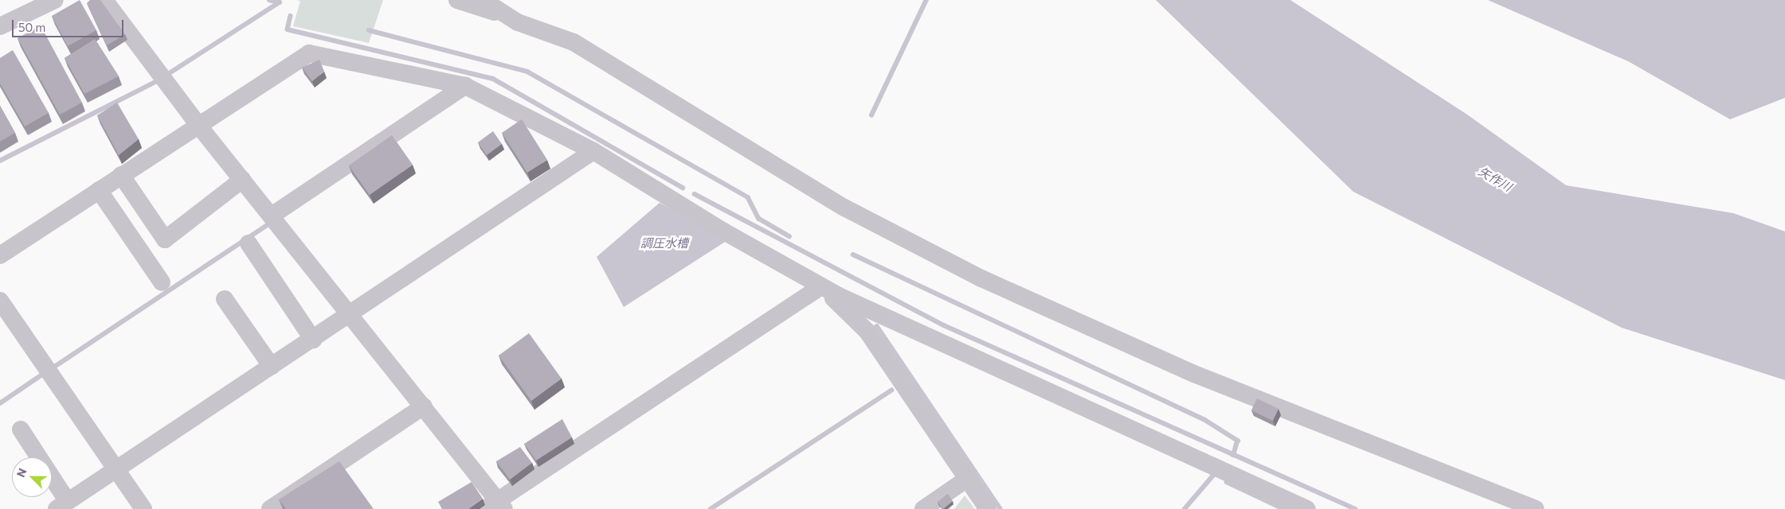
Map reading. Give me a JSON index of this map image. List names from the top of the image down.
{
  "water": ["矢作川", "調圧水槽"],
  "scale_bar": "50 m",
  "north": "top left"
}
